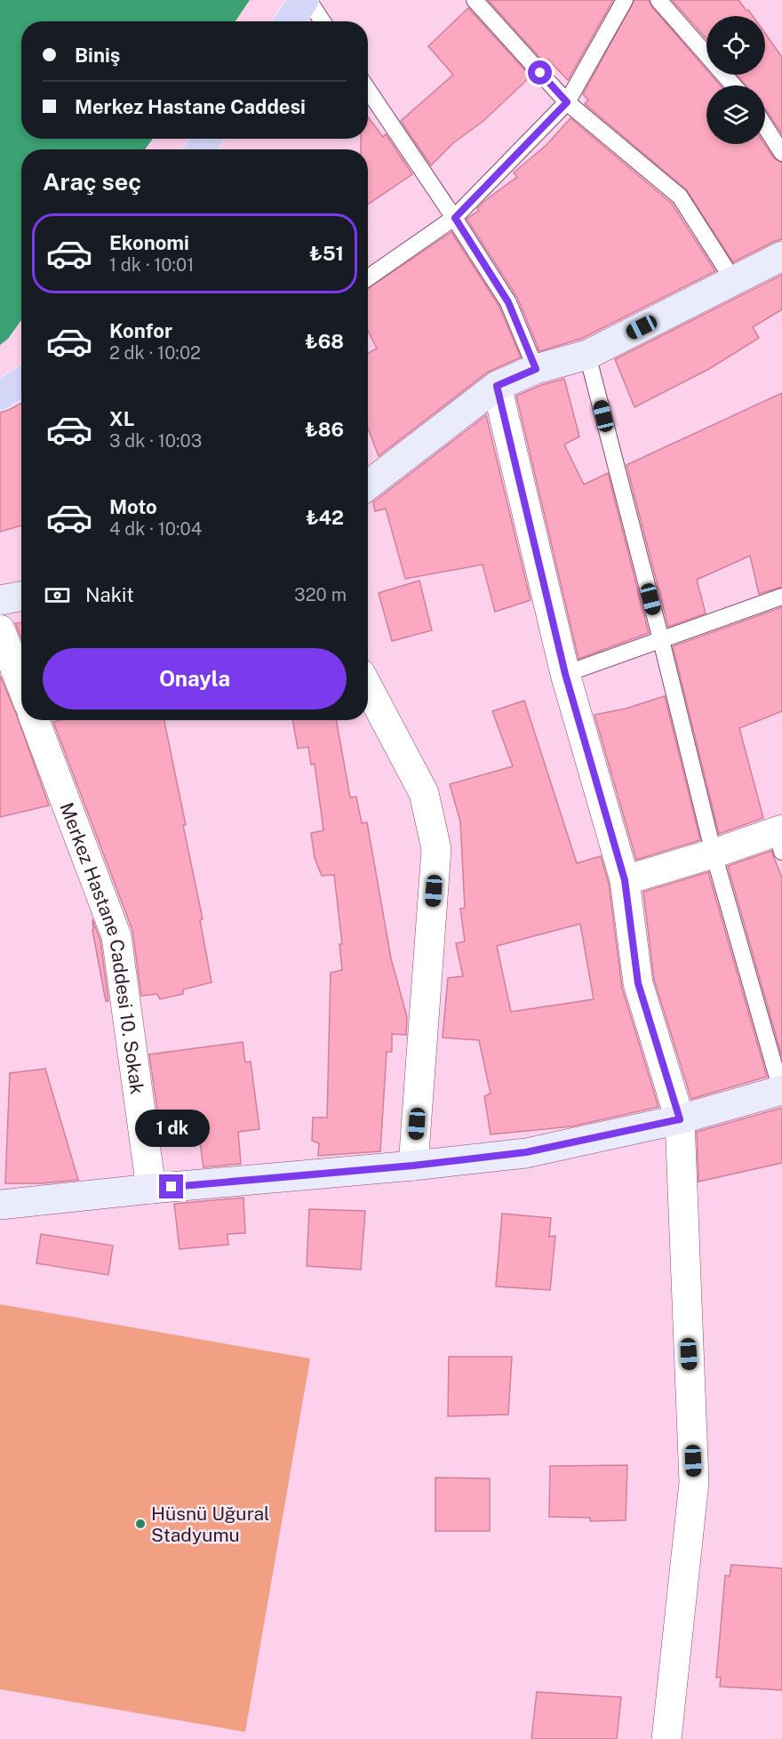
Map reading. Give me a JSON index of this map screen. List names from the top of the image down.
{
  "streets": {
    "street": ["Merkez Hastane Caddesi 10. Sokak"]
  },
  "places": ["Hüsnü Uğural Stadyumu"],
  "page": {
    "banner": ["Biniş", "Merkez Hastane Caddesi"],
    "heading": "Araç seç",
    "list": [
      {
        "name": "Ekonomi",
        "note": "1 dk · 10:01",
        "value": "₺51"
      },
      {
        "name": "Konfor",
        "note": "2 dk · 10:02",
        "value": "₺68"
      },
      {
        "name": "XL",
        "note": "3 dk · 10:03",
        "value": "₺86"
      },
      {
        "name": "Moto",
        "note": "4 dk · 10:04",
        "value": "₺42"
      }
    ],
    "pay": ["Nakit", "320 m"],
    "buttons": "Onayla",
    "bubble": "1 dk"
  }
}
